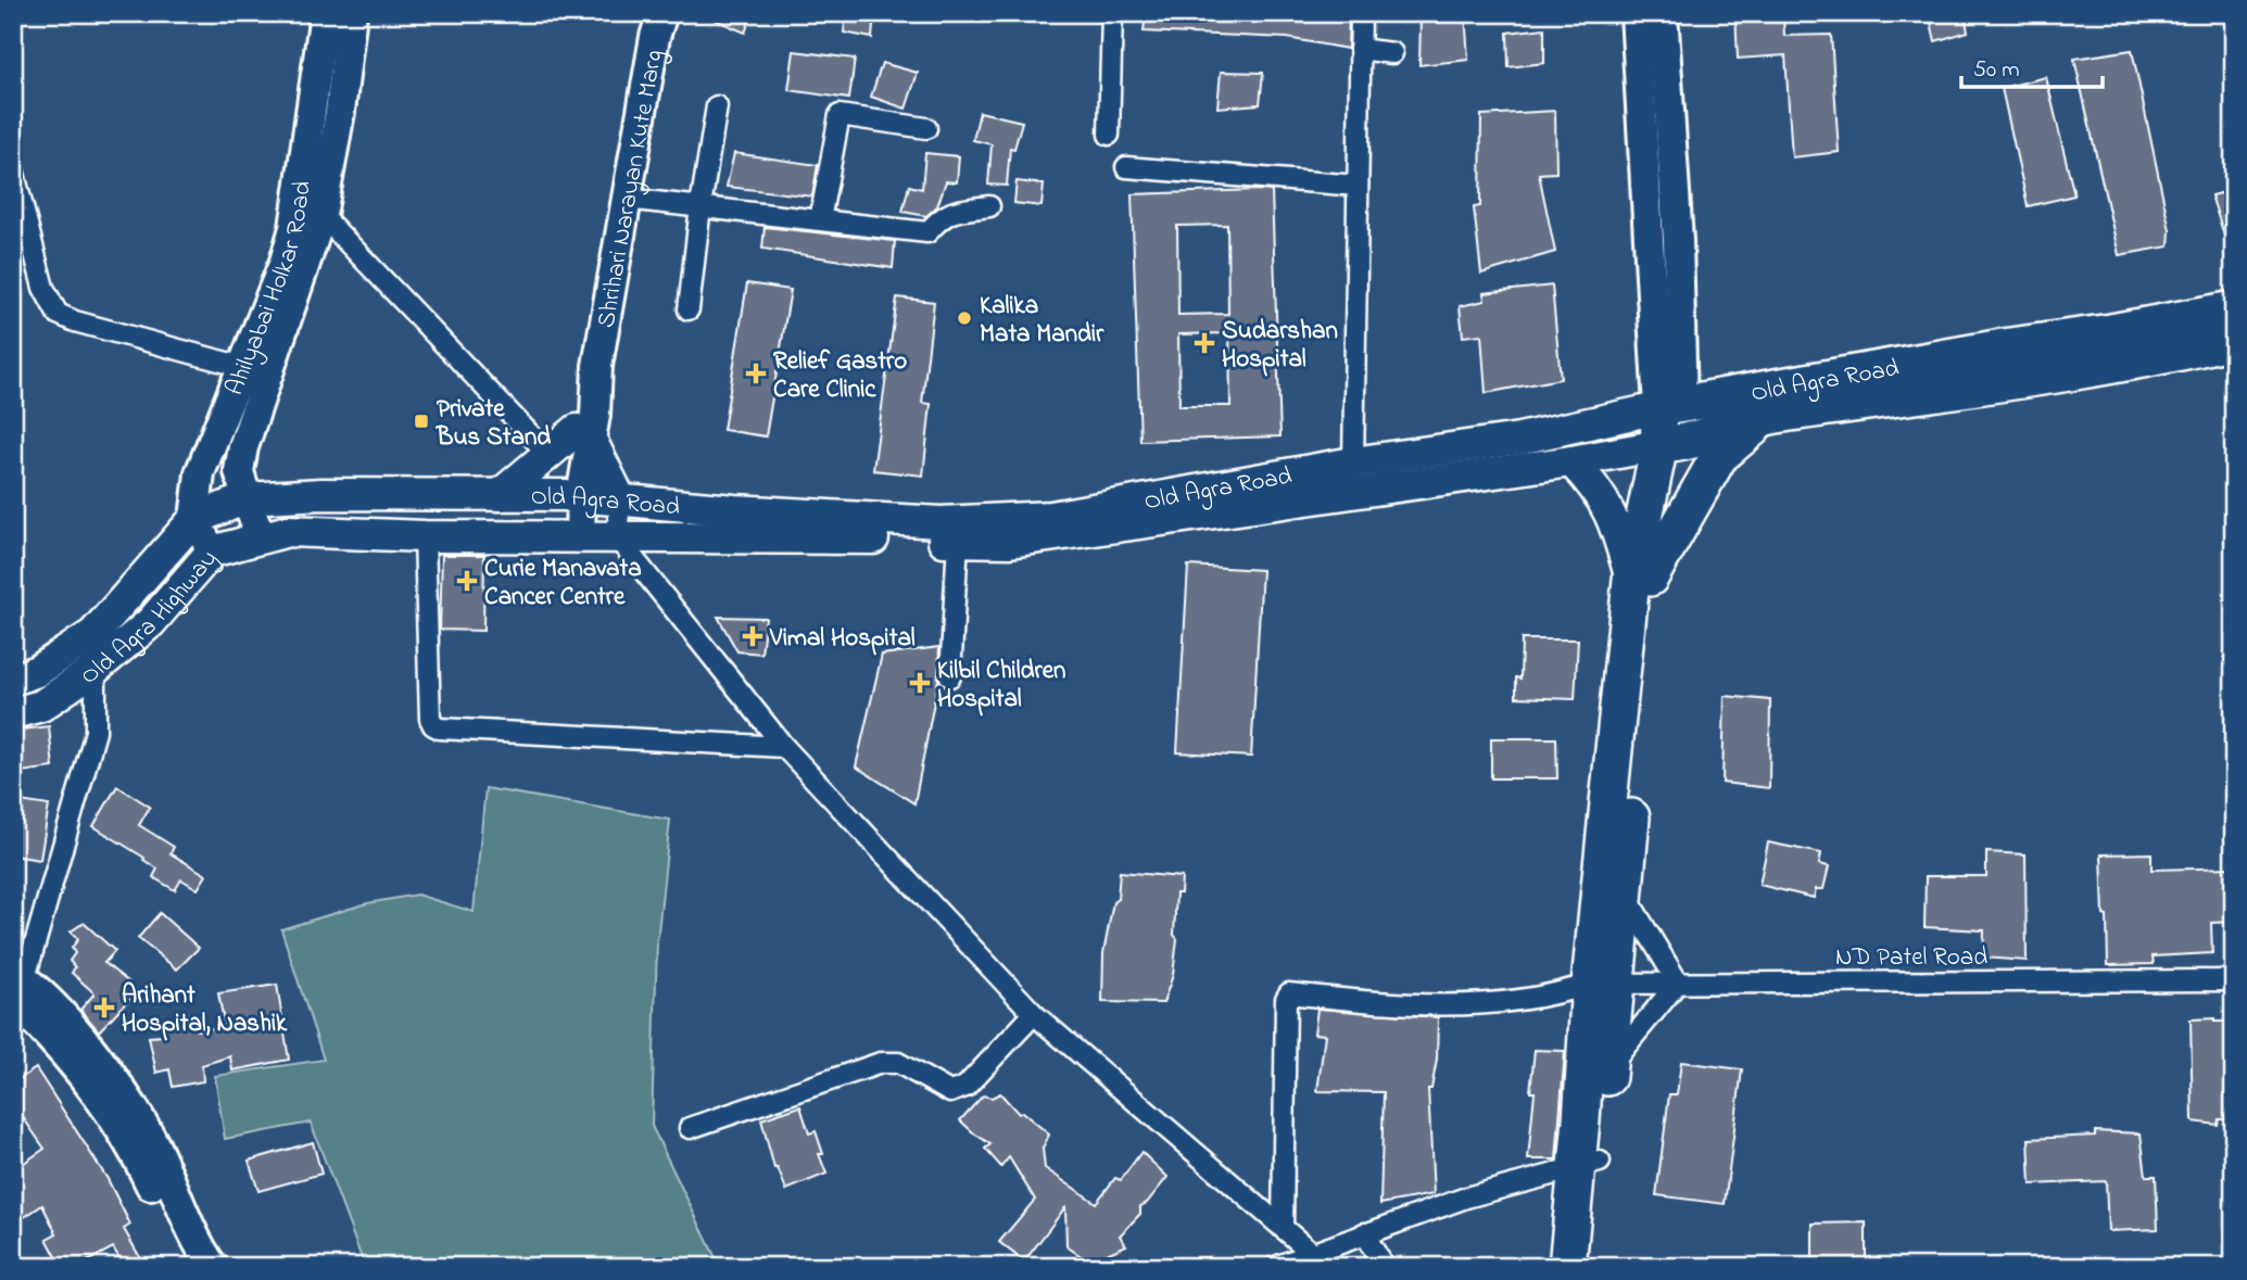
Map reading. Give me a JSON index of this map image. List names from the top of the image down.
{
  "streets": {
    "highway": ["Old Agra Road"],
    "main road": ["Shrihari Narayan Kute Marg", "Ahilyabai Holkar Road", "Old Agra Highway"],
    "street": ["ND Patel Road"]
  },
  "crossings": [
    ["Shrihari Narayan Kute Marg", "Old Agra Road"],
    ["Ahilyabai Holkar Road", "Old Agra Road"],
    ["Ahilyabai Holkar Road", "Old Agra Highway"],
    ["Old Agra Road", "Old Agra Highway"]
  ],
  "places": {
    "other": ["Kalika Mata Mandir"],
    "health": [
      "Sudarshan Hospital",
      "Relief Gastro Care Clinic",
      "Curie Manavata Cancer Centre",
      "Vimal Hospital",
      "Kilbil Children Hospital",
      "Arihant Hospital, Nashik"
    ],
    "transit": ["Private Bus Stand"]
  },
  "scale_bar": "50 m"
}
